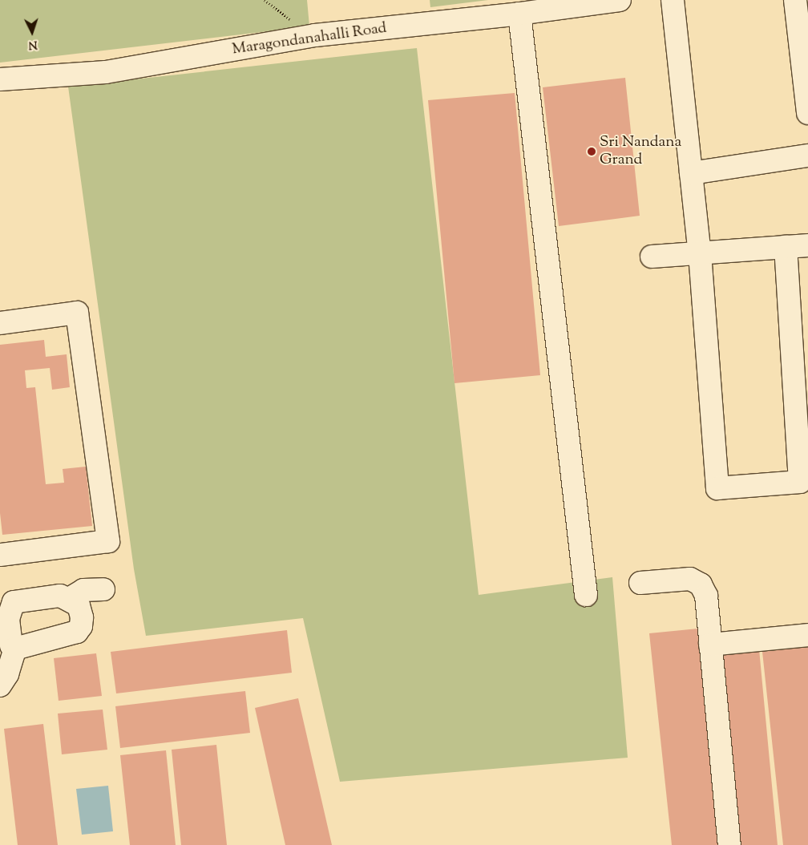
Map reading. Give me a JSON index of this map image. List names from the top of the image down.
{
  "streets": {
    "street": ["Maragondanahalli Road"]
  },
  "places": ["Sri Nandana Grand"],
  "north": "bottom"
}
